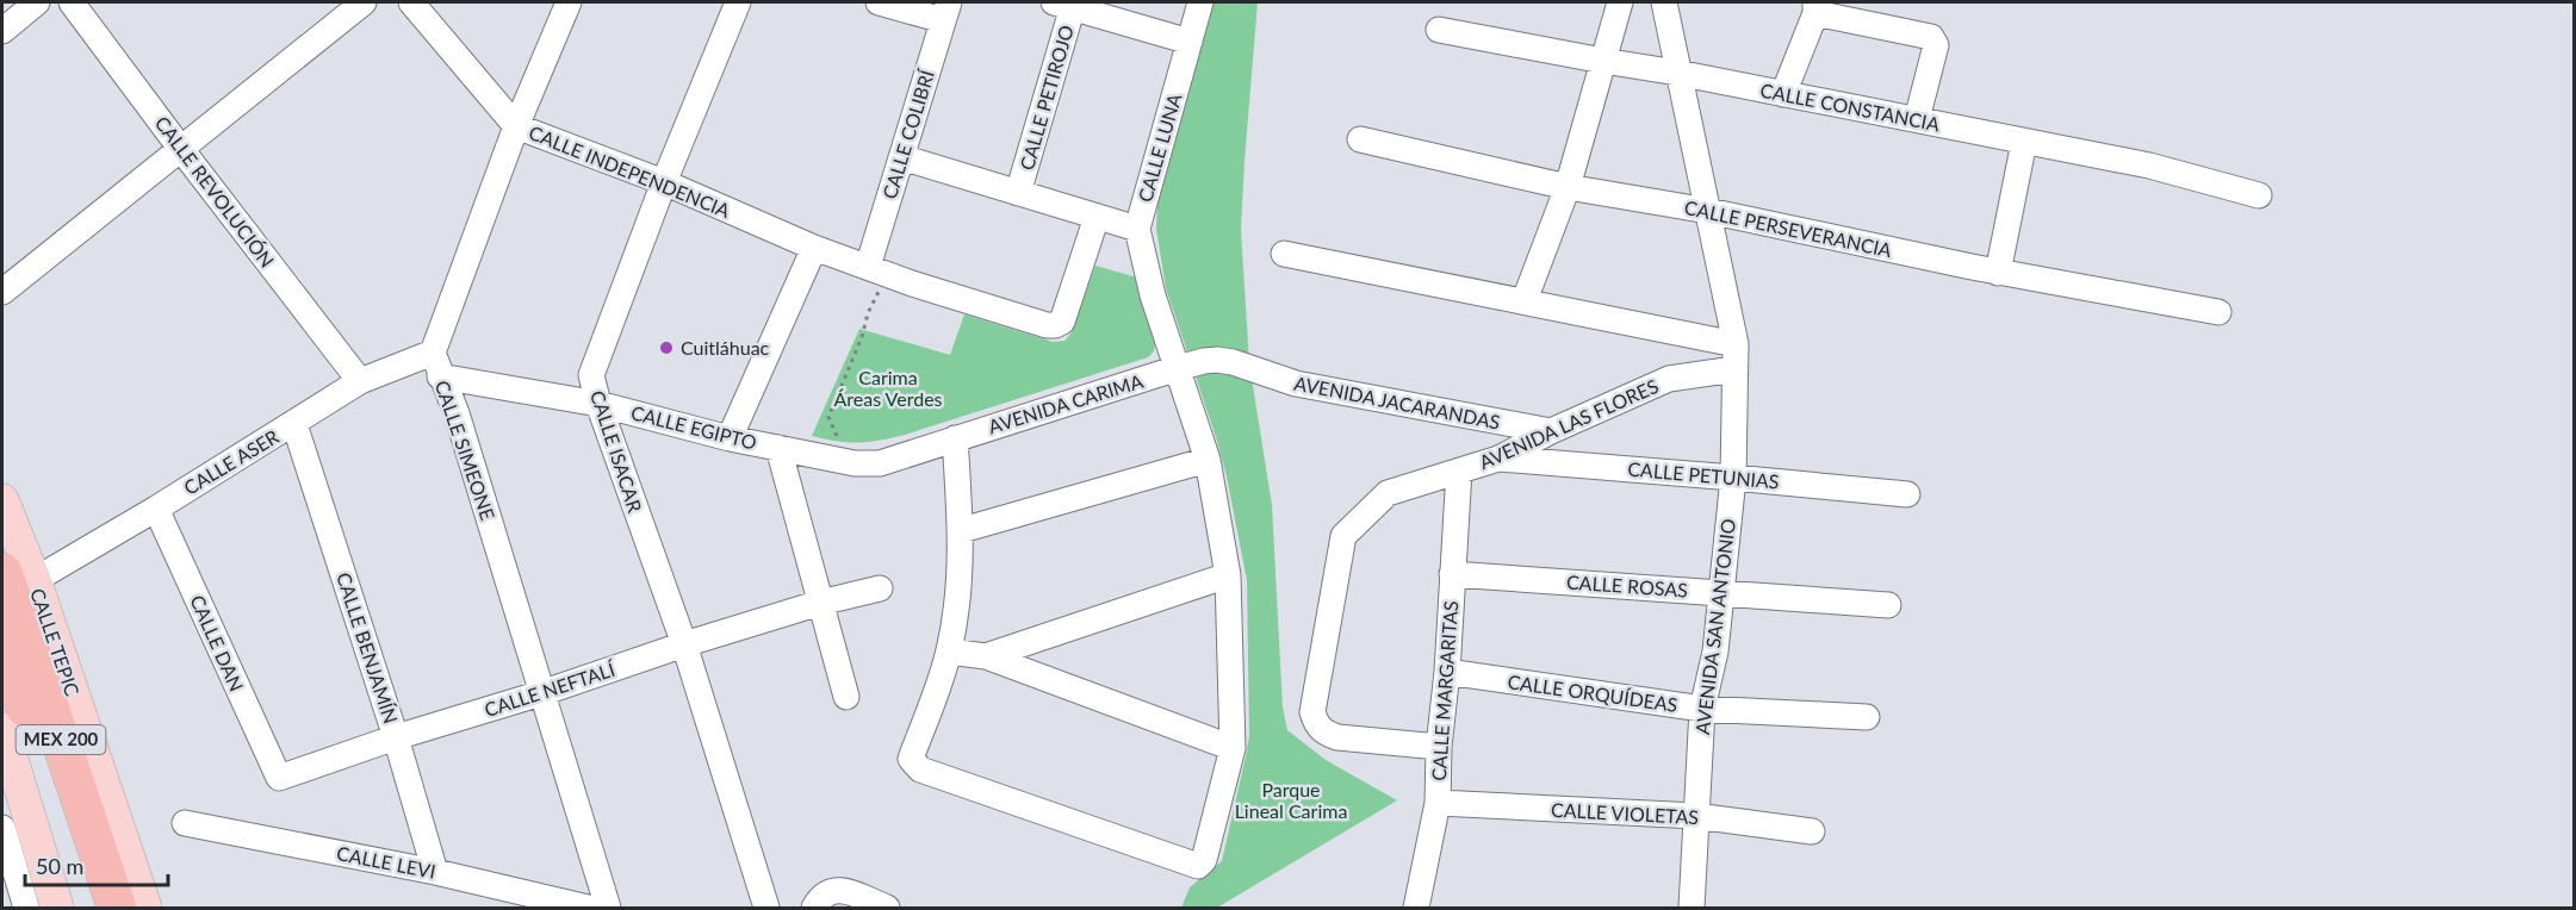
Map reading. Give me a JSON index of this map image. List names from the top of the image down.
{
  "streets": {
    "highway": ["MEX 200"],
    "main road": ["CALLE TEPIC"],
    "street": [
      "CALLE PETIROJO",
      "CALLE CONSTANCIA",
      "CALLE COLIBRÍ",
      "CALLE LUNA",
      "CALLE INDEPENDENCIA",
      "CALLE REVOLUCIÓN",
      "CALLE PERSEVERANCIA",
      "AVENIDA JACARANDAS",
      "AVENIDA CARIMA",
      "AVENIDA LAS FLORES",
      "CALLE EGIPTO",
      "CALLE SIMEONE",
      "CALLE ISACAR",
      "CALLE ASER",
      "CALLE PETUNIAS",
      "CALLE ROSAS",
      "AVENIDA SAN ANTONIO",
      "CALLE DAN",
      "CALLE BENJAMÍN",
      "CALLE NEFTALÍ",
      "CALLE MARGARITAS",
      "CALLE ORQUÍDEAS",
      "CALLE VIOLETAS",
      "CALLE LEVI"
    ]
  },
  "crossings": [
    ["CALLE CONSTANCIA", "AVENIDA SAN ANTONIO"],
    ["CALLE COLIBRÍ", "CALLE INDEPENDENCIA"],
    ["CALLE LUNA", "AVENIDA JACARANDAS"],
    ["CALLE LUNA", "AVENIDA CARIMA"],
    ["CALLE INDEPENDENCIA", "CALLE ISACAR"],
    ["CALLE REVOLUCIÓN", "CALLE ASER"],
    ["CALLE PERSEVERANCIA", "AVENIDA SAN ANTONIO"],
    ["AVENIDA JACARANDAS", "AVENIDA CARIMA"],
    ["AVENIDA JACARANDAS", "AVENIDA LAS FLORES"],
    ["AVENIDA CARIMA", "CALLE EGIPTO"],
    ["AVENIDA LAS FLORES", "CALLE PETUNIAS"],
    ["AVENIDA LAS FLORES", "AVENIDA SAN ANTONIO"],
    ["AVENIDA LAS FLORES", "CALLE MARGARITAS"],
    ["CALLE EGIPTO", "CALLE SIMEONE"],
    ["CALLE EGIPTO", "CALLE ISACAR"],
    ["CALLE EGIPTO", "CALLE ASER"],
    ["CALLE SIMEONE", "CALLE ASER"],
    ["CALLE SIMEONE", "CALLE NEFTALÍ"],
    ["CALLE ISACAR", "CALLE NEFTALÍ"],
    ["CALLE ASER", "CALLE TEPIC"],
    ["CALLE ASER", "CALLE DAN"],
    ["CALLE ASER", "CALLE BENJAMÍN"],
    ["CALLE ASER", "MEX 200"],
    ["CALLE PETUNIAS", "AVENIDA SAN ANTONIO"],
    ["CALLE ROSAS", "AVENIDA SAN ANTONIO"],
    ["CALLE ROSAS", "CALLE MARGARITAS"],
    ["AVENIDA SAN ANTONIO", "CALLE ORQUÍDEAS"],
    ["AVENIDA SAN ANTONIO", "CALLE VIOLETAS"],
    ["CALLE TEPIC", "MEX 200"],
    ["CALLE DAN", "CALLE NEFTALÍ"],
    ["CALLE BENJAMÍN", "CALLE NEFTALÍ"],
    ["CALLE BENJAMÍN", "CALLE LEVI"],
    ["CALLE MARGARITAS", "CALLE ORQUÍDEAS"],
    ["CALLE MARGARITAS", "CALLE VIOLETAS"]
  ],
  "parks": ["Carima Áreas Verdes", "Parque Lineal Carima"],
  "places": ["Cuitláhuac"],
  "scale_bar": "50 m"
}
